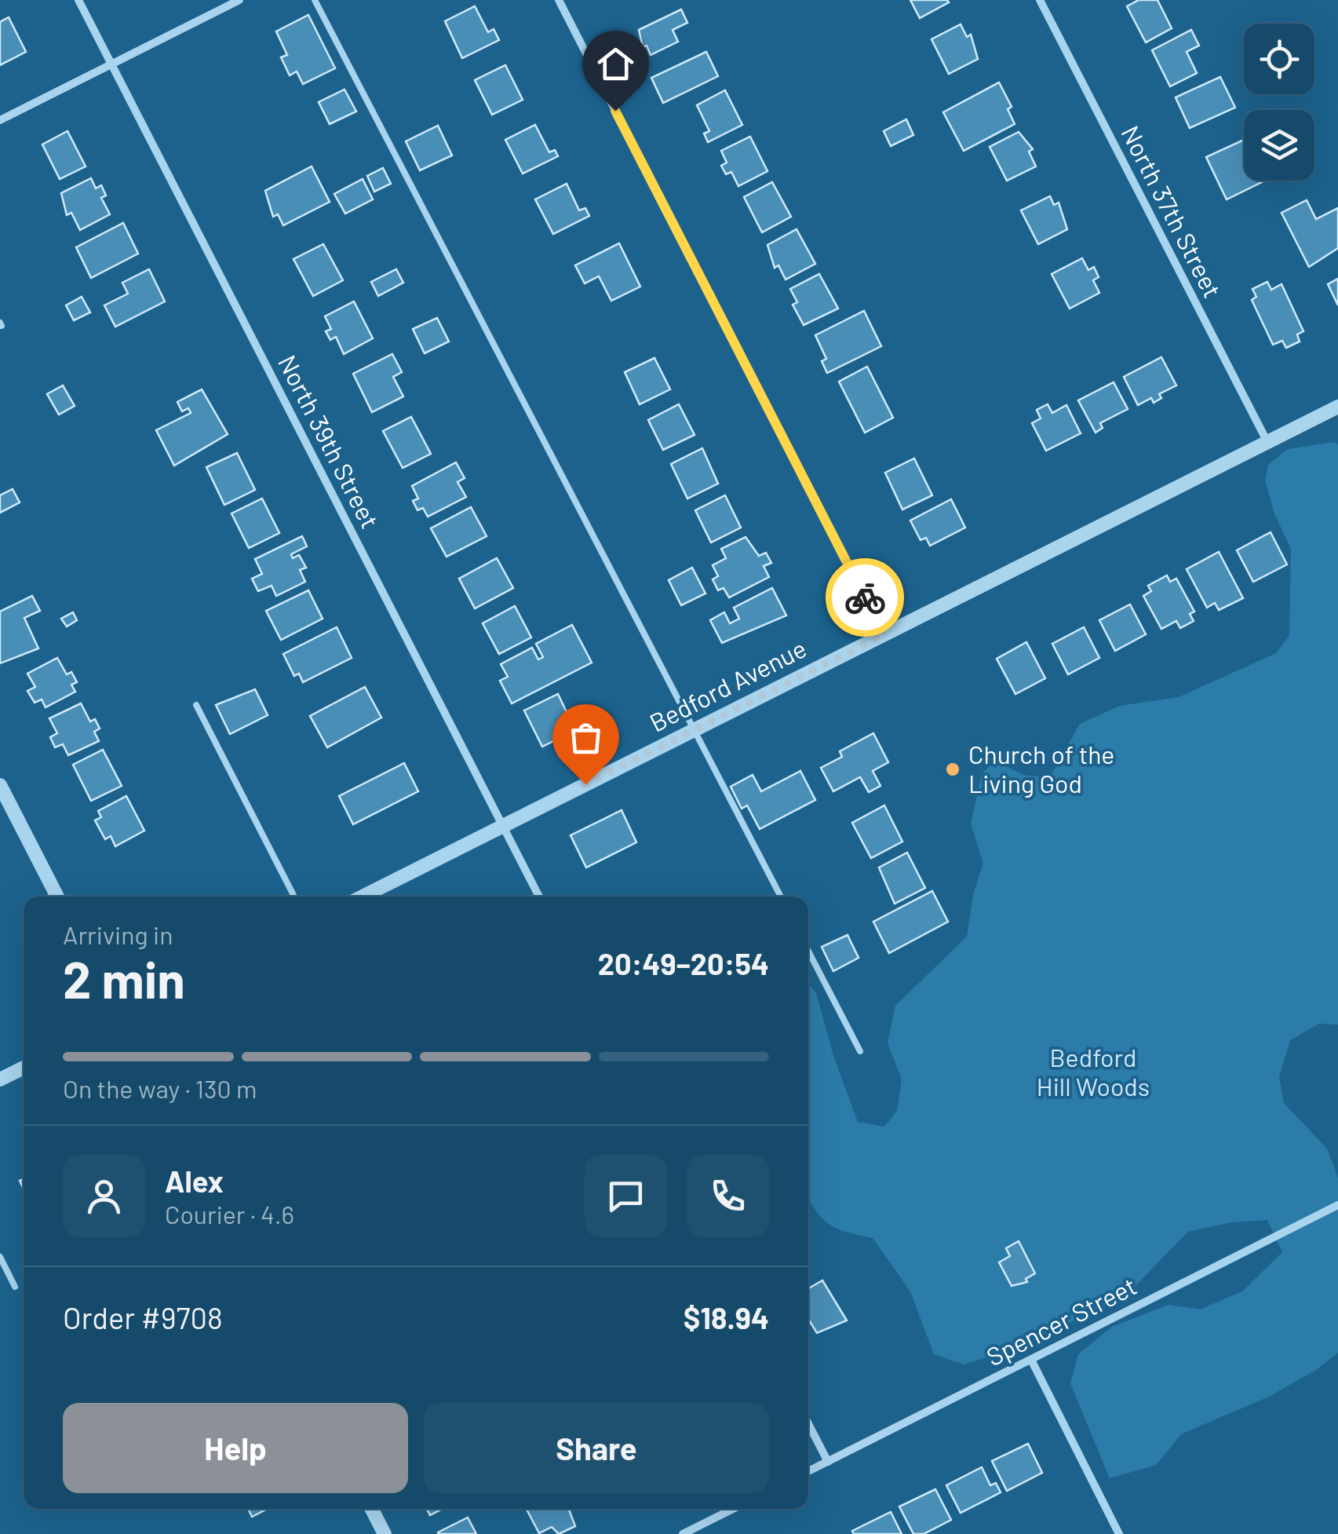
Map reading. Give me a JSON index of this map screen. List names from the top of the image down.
{
  "streets": {
    "street": [
      "North 37th Street",
      "North 39th Street",
      "Bedford Avenue",
      "Spencer Street"
    ]
  },
  "crossings": [
    ["North 37th Street", "Bedford Avenue"],
    ["North 39th Street", "Bedford Avenue"]
  ],
  "parks": ["Bedford Hill Woods"],
  "places": ["Church of the Living God"],
  "page": {
    "heading": ["2 min", "Arriving in", "20:49–20:54"],
    "panel": [
      "Alex",
      "Courier · 4.6",
      "Order #9708",
      "$18.94"
    ],
    "bar": "On the way · 130 m",
    "buttons": ["Help", "Share"]
  }
}
